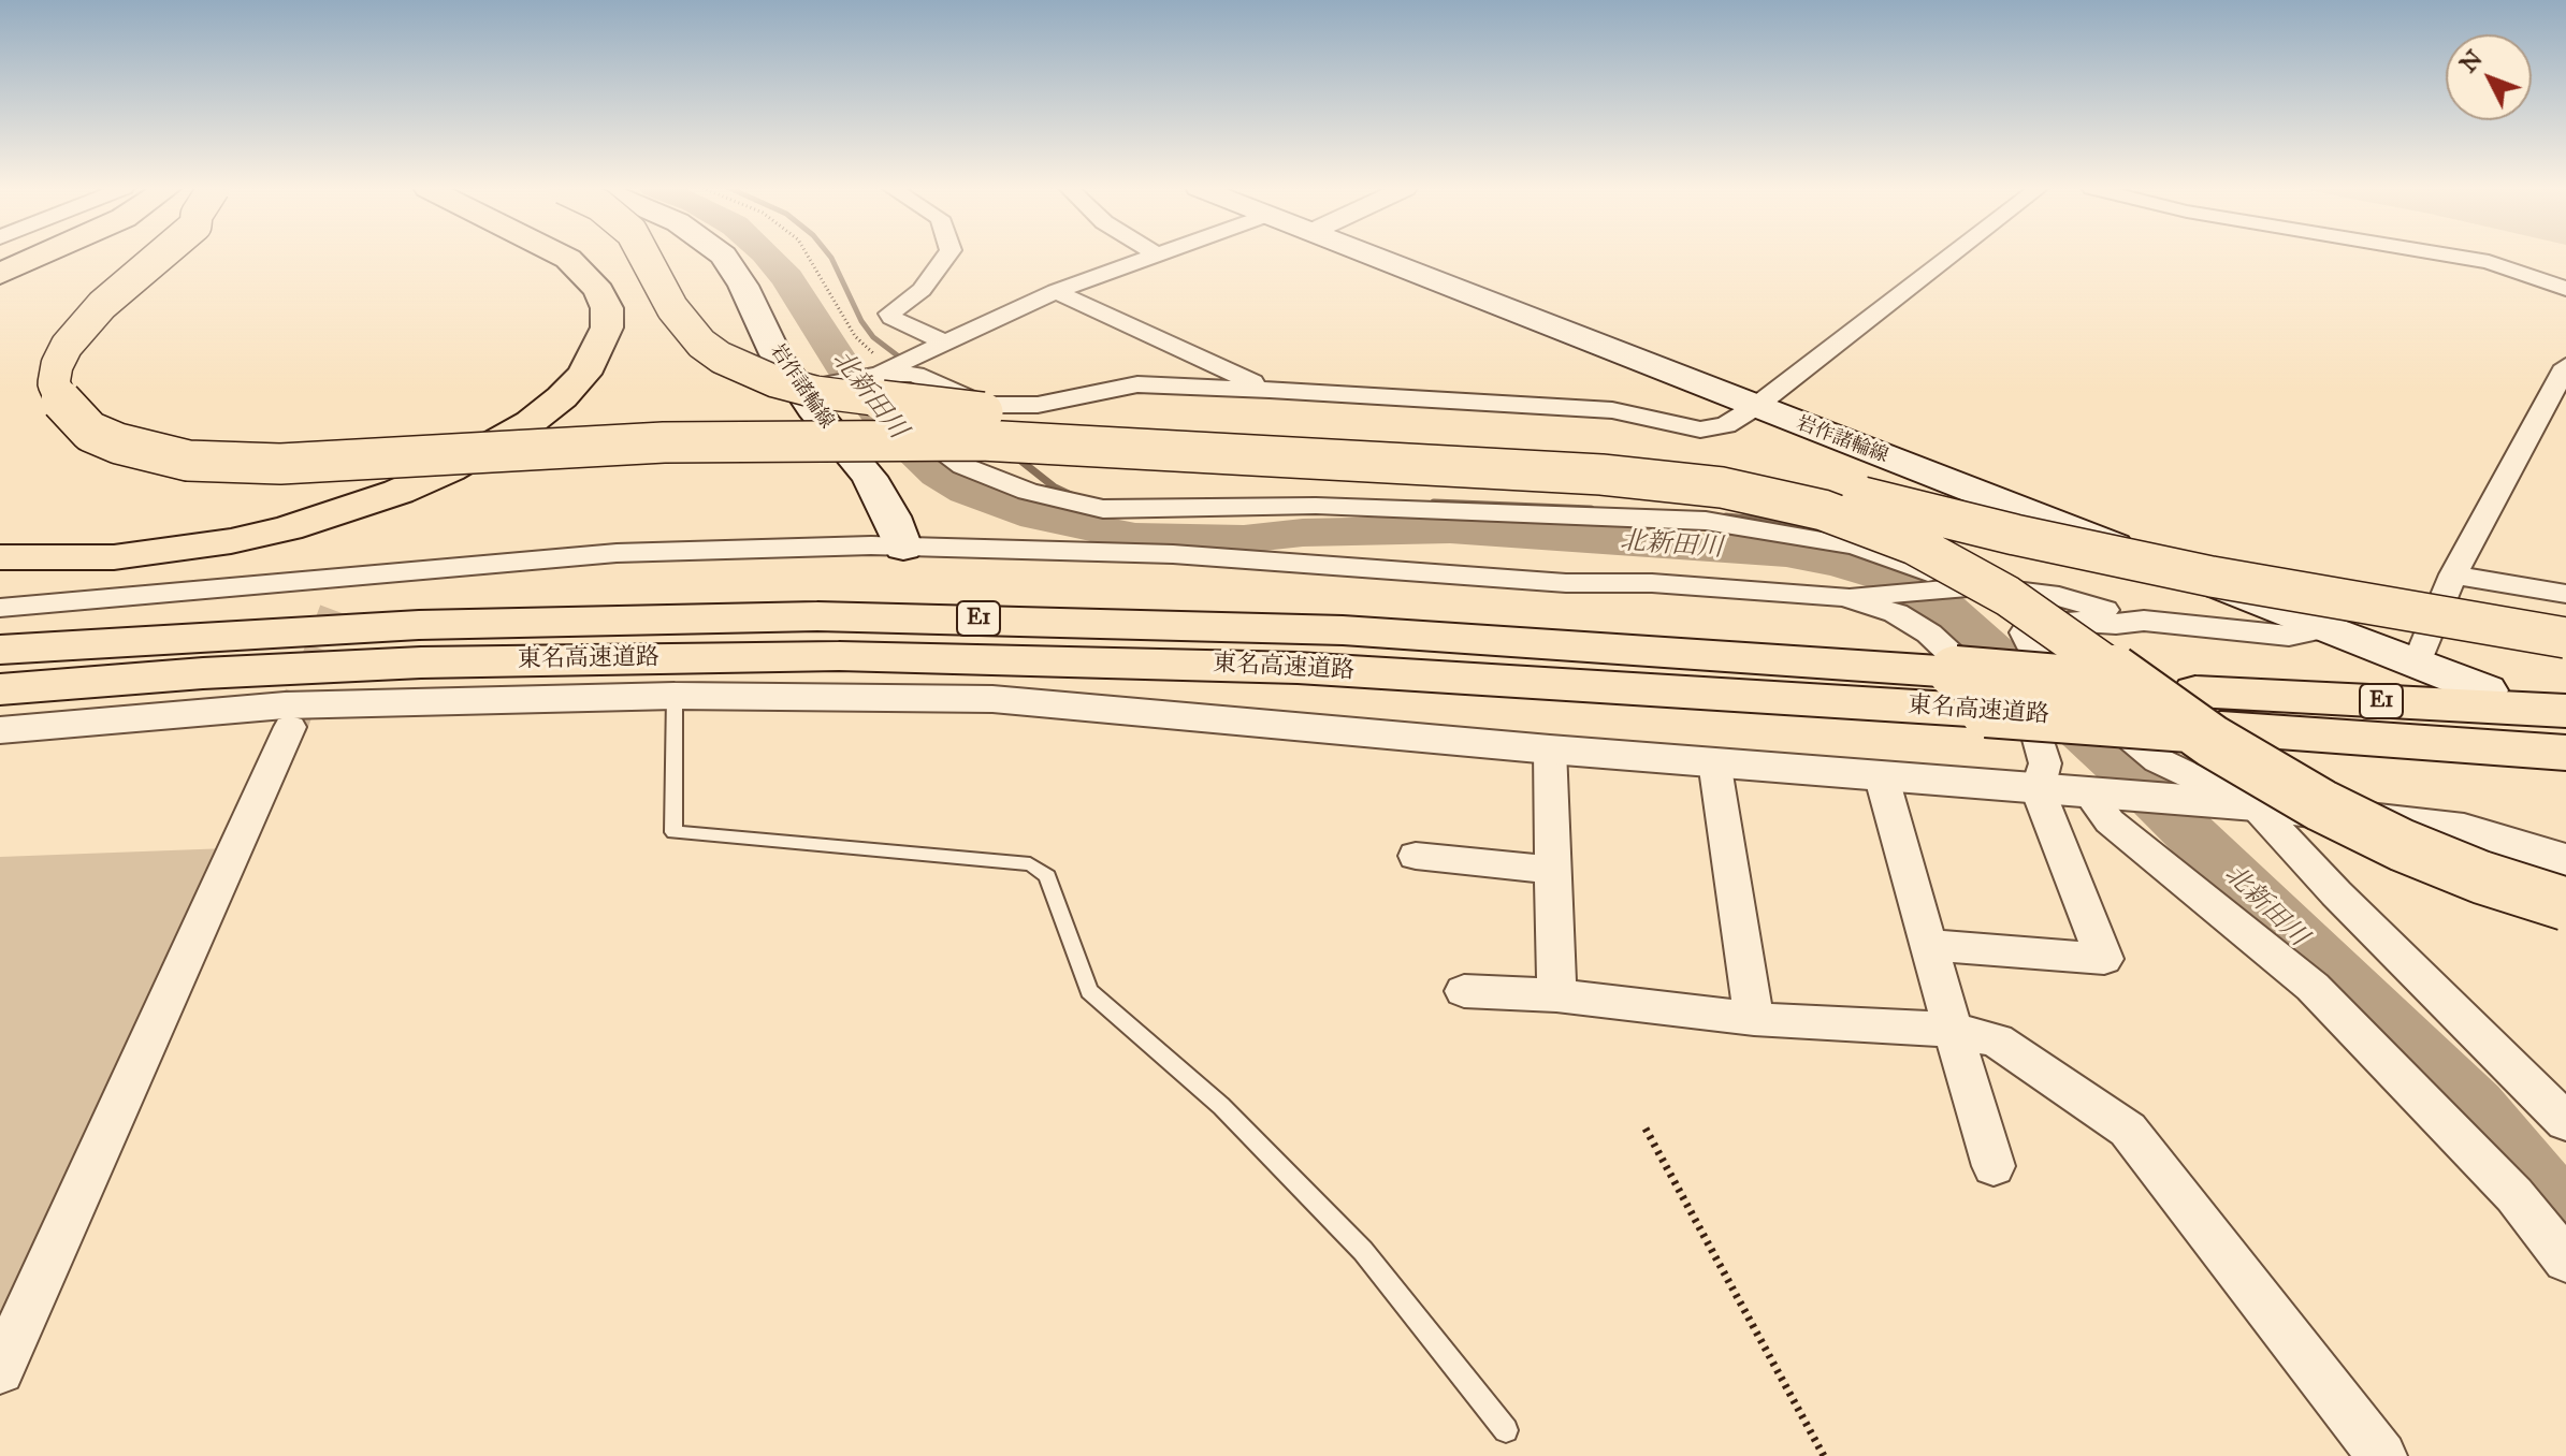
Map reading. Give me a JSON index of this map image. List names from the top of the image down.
{
  "streets": {
    "highway": ["E1", "東名高速道路"],
    "main road": ["岩作諸輪線"]
  },
  "water": ["北新田川"],
  "north": "top left"
}
